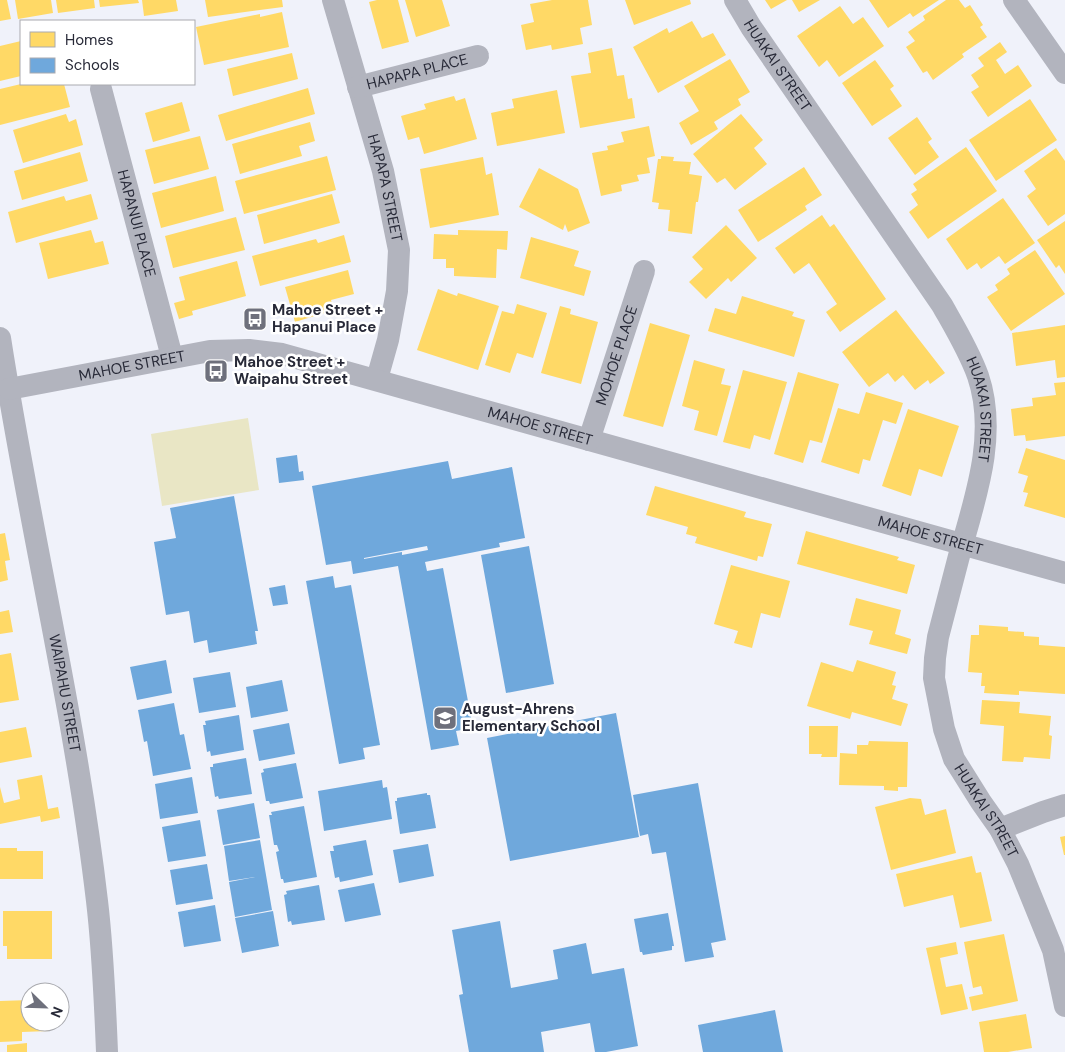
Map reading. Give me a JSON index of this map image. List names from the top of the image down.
{
  "streets": {
    "street": [
      "HUAKAI STREET",
      "HAPAPA PLACE",
      "HAPAPA STREET",
      "HAPANUI PLACE",
      "MOHOE PLACE",
      "MAHOE STREET",
      "WAIPAHU STREET"
    ]
  },
  "crossings": [
    ["HUAKAI STREET", "MAHOE STREET"],
    ["HAPAPA PLACE", "HAPAPA STREET"],
    ["HAPAPA STREET", "MAHOE STREET"],
    ["HAPANUI PLACE", "MAHOE STREET"],
    ["MOHOE PLACE", "MAHOE STREET"],
    ["MAHOE STREET", "WAIPAHU STREET"]
  ],
  "places": {
    "bus stop": ["Mahoe Street + Hapanui Place", "Mahoe Street + Waipahu Street"],
    "school or university": ["August-Ahrens Elementary School"]
  },
  "legend": ["Homes", "Schools"],
  "north": "bottom right"
}
